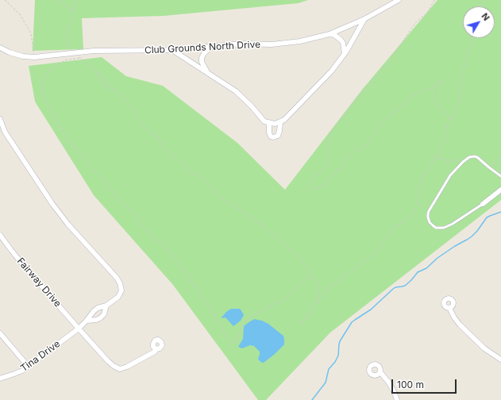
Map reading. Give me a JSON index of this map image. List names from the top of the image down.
{
  "streets": {
    "street": ["Club Grounds North Drive", "Fairway Drive", "Tina Drive"]
  },
  "crossings": [
    ["Fairway Drive", "Tina Drive"]
  ],
  "scale_bar": "100 m",
  "north": "top right"
}
